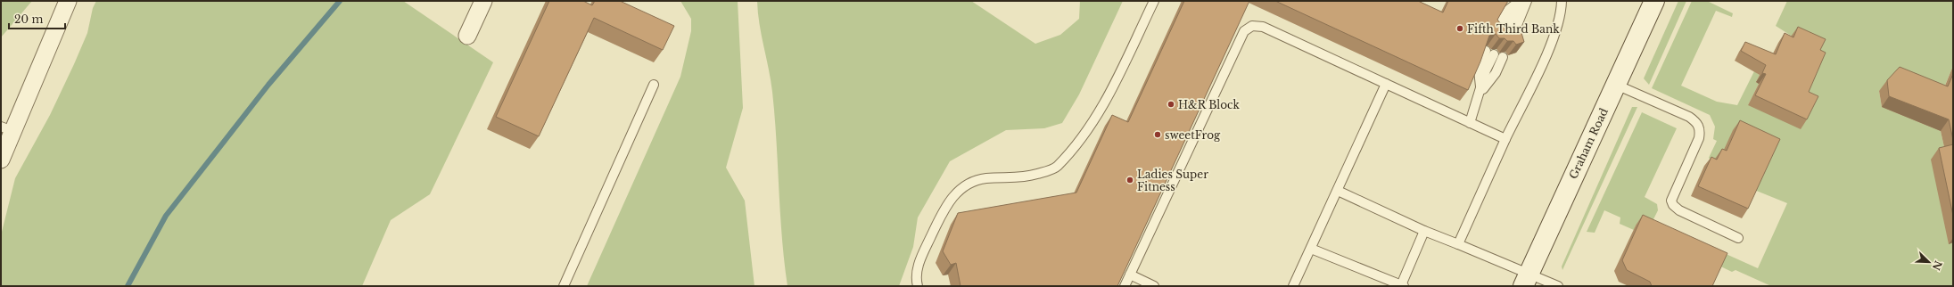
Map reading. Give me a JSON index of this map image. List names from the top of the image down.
{
  "streets": {
    "main road": ["Graham Road"]
  },
  "places": [
    "Fifth Third Bank",
    "H&R Block",
    "sweetFrog",
    "Ladies Super Fitness"
  ],
  "scale_bar": "20 m",
  "north": "bottom right"
}
